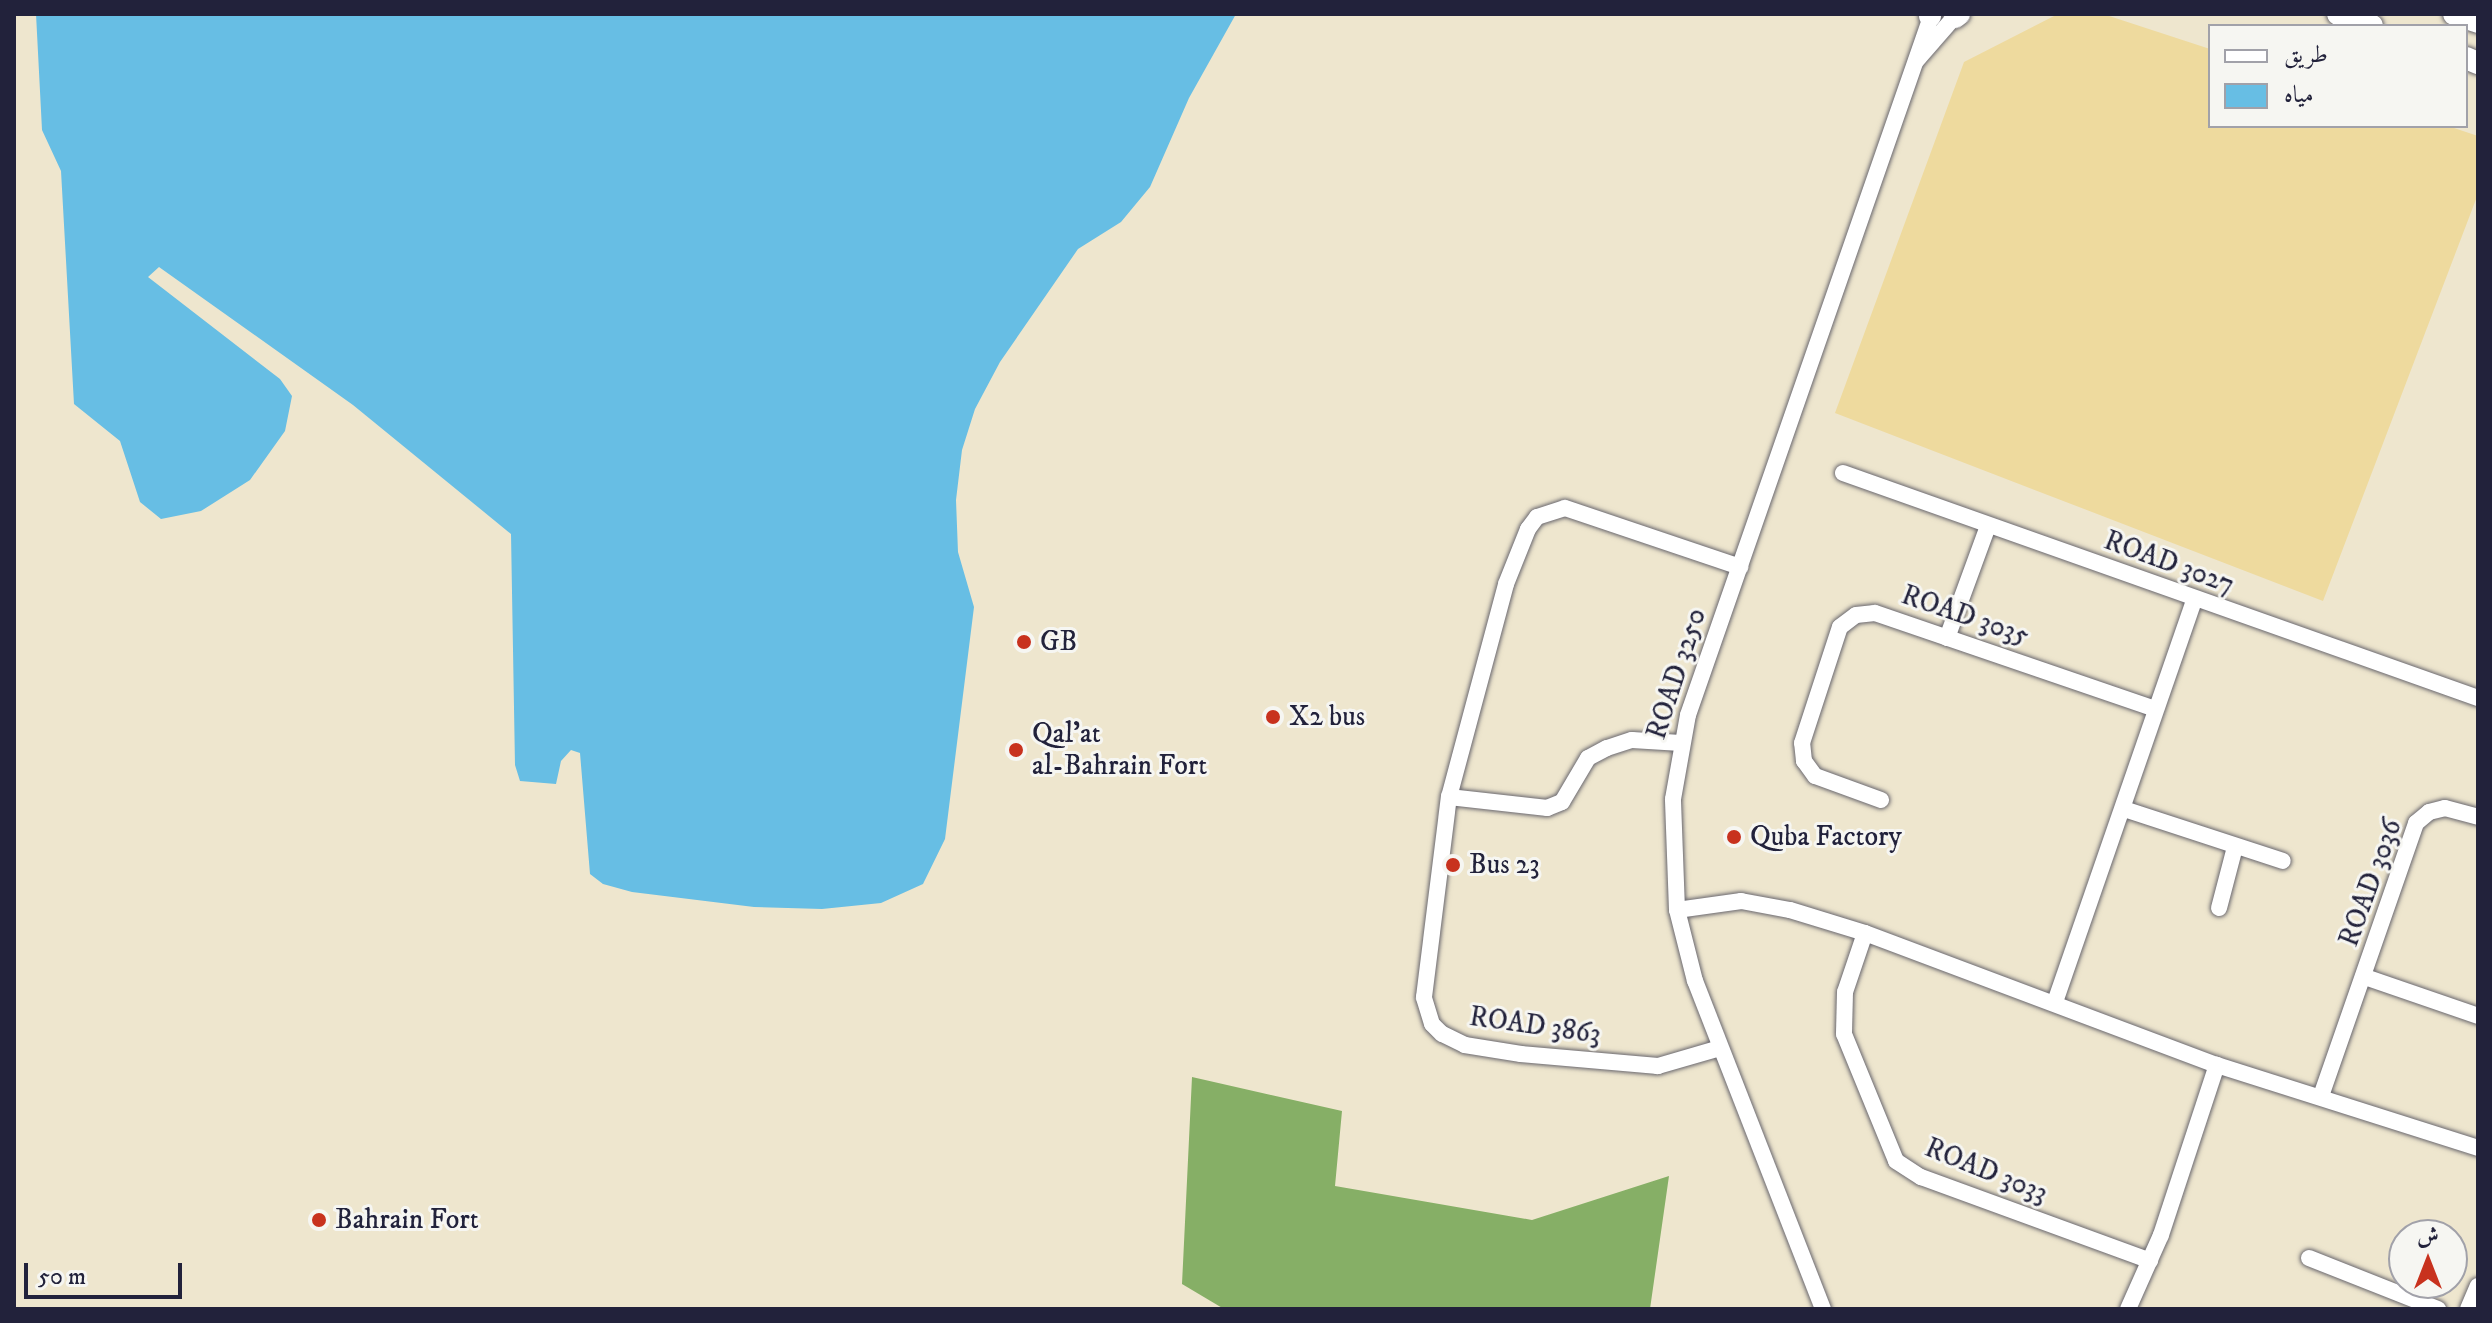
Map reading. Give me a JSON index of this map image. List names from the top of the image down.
{
  "streets": {
    "street": [
      "ROAD 3027",
      "ROAD 3035",
      "ROAD 3250",
      "ROAD 3036",
      "ROAD 3863",
      "ROAD 3033"
    ]
  },
  "crossings": [
    ["ROAD 3250", "ROAD 3863"]
  ],
  "places": [
    "GB",
    "X2 bus",
    "Qal'at al-Bahrain Fort",
    "Quba Factory",
    "Bus 23",
    "Bahrain Fort"
  ],
  "legend": ["طريق", "مياه"],
  "scale_bar": "50 m",
  "north": "top"
}
